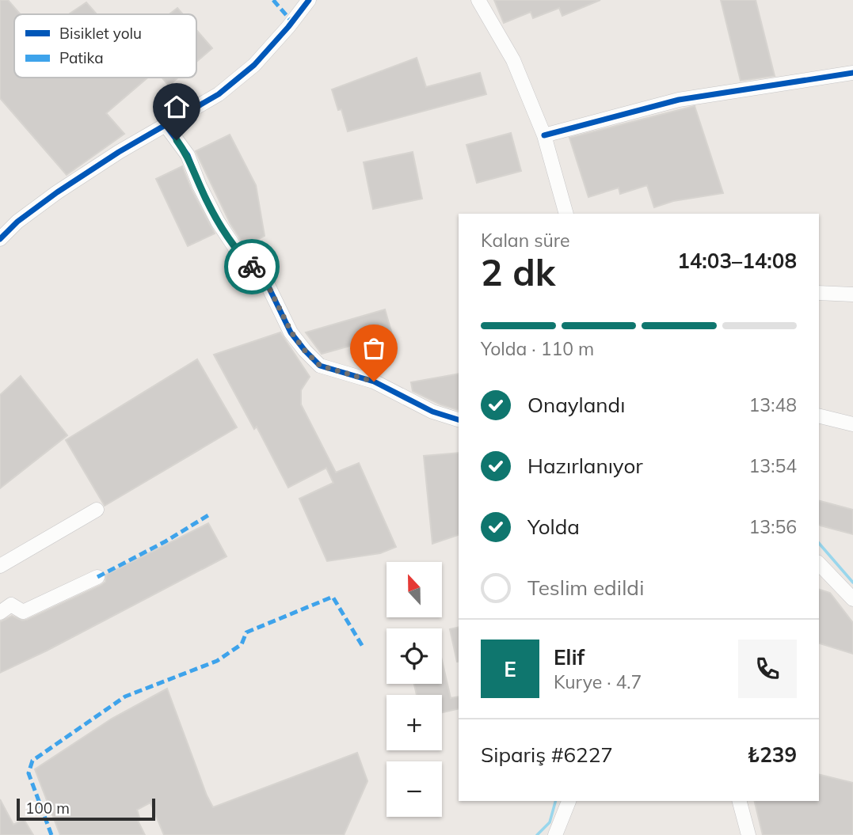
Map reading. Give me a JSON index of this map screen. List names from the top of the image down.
{
  "legend": ["Bisiklet yolu", "Patika"],
  "scale_bar": "100 m",
  "north": "top",
  "page": {
    "heading": ["2 dk", "Kalan süre", "14:03–14:08"],
    "panel": [
      "Elif",
      "Kurye · 4.7",
      "Sipariş #6227",
      "₺239"
    ],
    "bar": "Yolda · 110 m",
    "list": [
      ["Onaylandı", "13:48"],
      ["Hazırlanıyor", "13:54"],
      ["Yolda", "13:56"],
      "Teslim edildi"
    ],
    "map_buttons": ["+", "−"],
    "round": "E",
    "scale": "100 m"
  }
}
